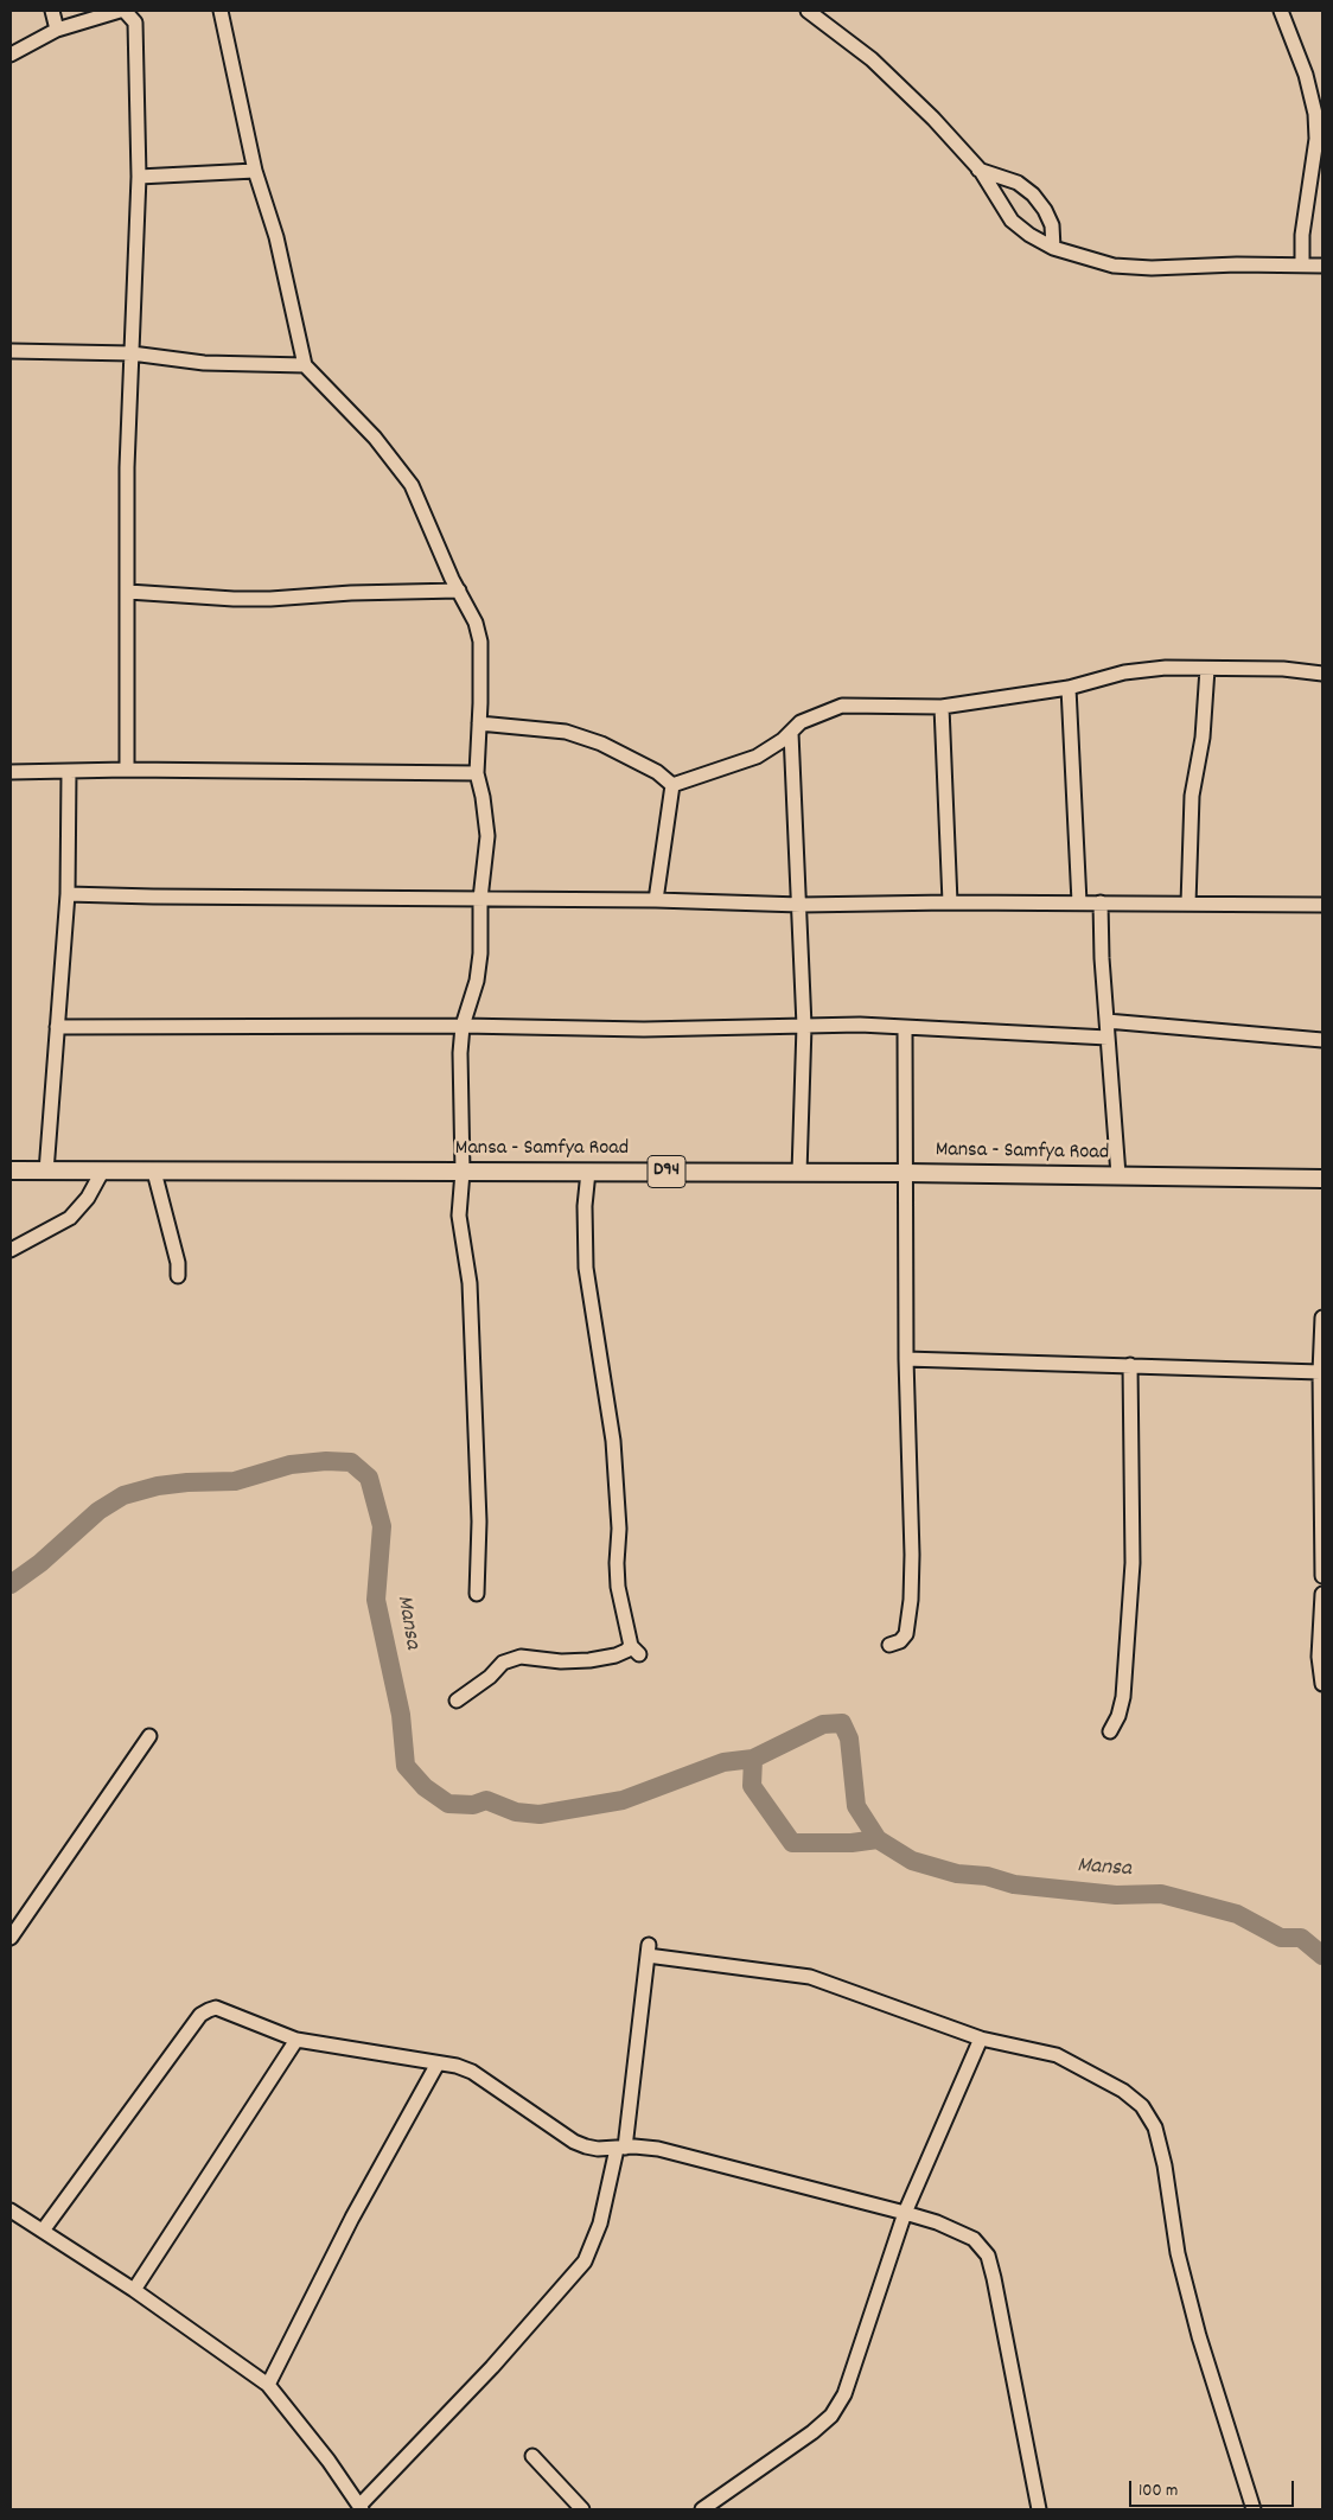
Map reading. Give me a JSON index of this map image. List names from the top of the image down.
{
  "streets": {
    "main road": ["Mansa - Samfya Road", "D94"]
  },
  "water": ["Mansa"],
  "scale_bar": "100 m"
}
